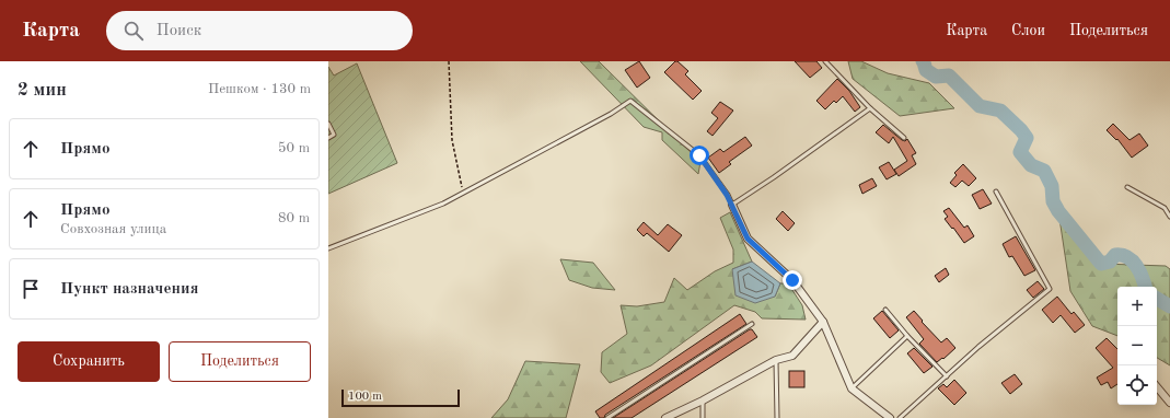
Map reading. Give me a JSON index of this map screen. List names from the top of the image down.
{
  "scale_bar": "100 m",
  "page": {
    "header": "Карта",
    "search": "Поиск",
    "nav": ["Карта", "Слои", "Поделиться"],
    "heading": ["2 мин", "Пешком · 130 m"],
    "list": [
      ["Прямо", "50 m"],
      ["Прямо", "Совхозная улица", "80 m"],
      "Пункт назначения"
    ],
    "map_buttons": ["+", "−"],
    "buttons": ["Сохранить", "Поделиться"],
    "scale": "100 m"
  }
}
